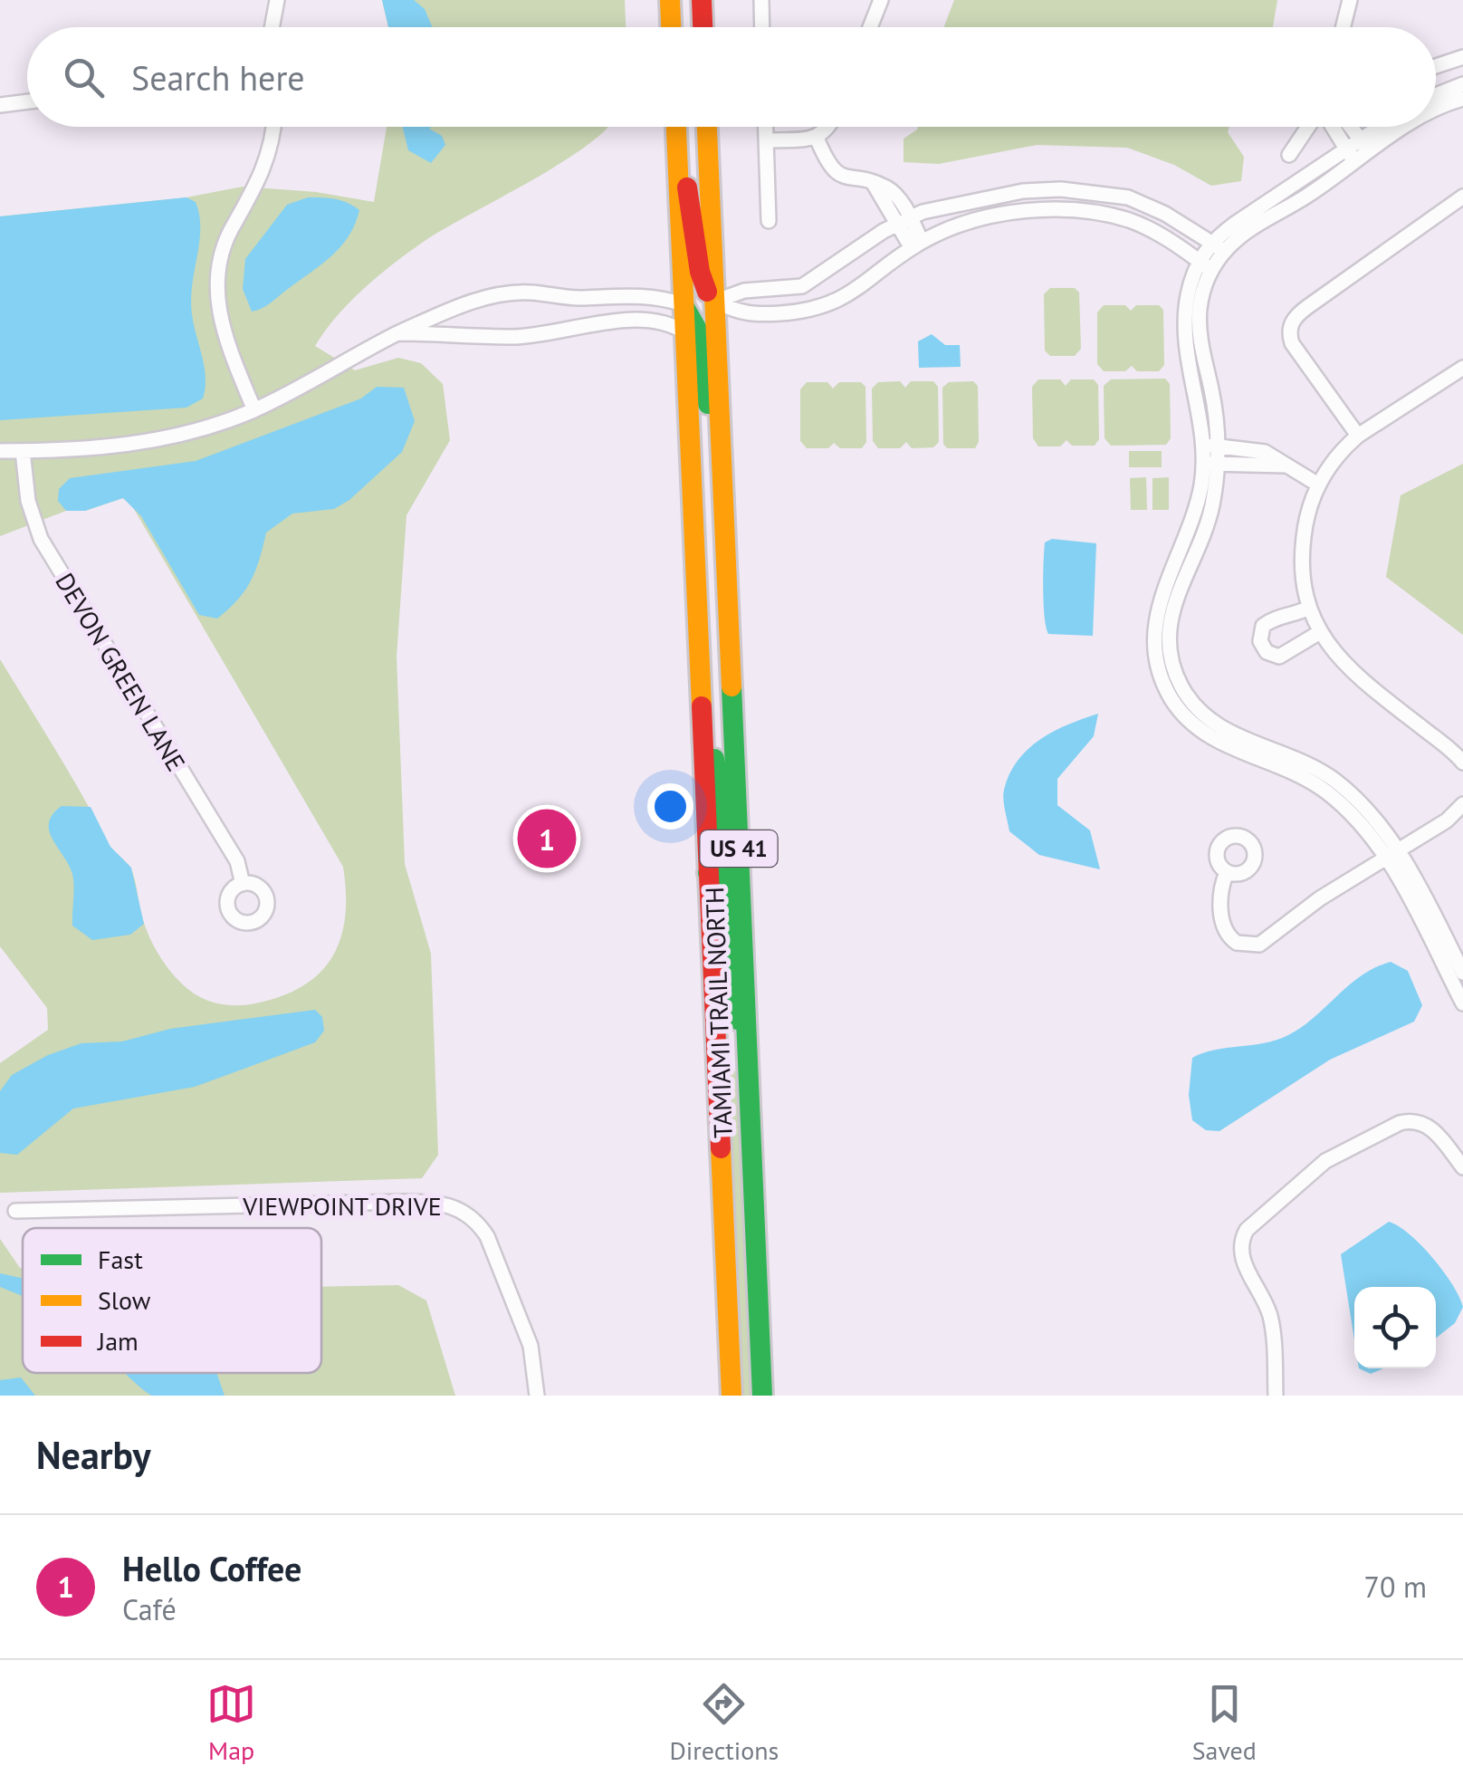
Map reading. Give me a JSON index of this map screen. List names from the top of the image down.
{
  "streets": {
    "main road": ["US 41", "TAMIAMI TRAIL NORTH"],
    "street": ["DEVON GREEN LANE", "VIEWPOINT DRIVE"]
  },
  "crossings": [
    ["US 41", "TAMIAMI TRAIL NORTH"]
  ],
  "legend": ["Fast", "Slow", "Jam"],
  "page": {
    "search": "Search here",
    "pins": "1",
    "heading": "Nearby",
    "list": [
      {
        "mark": "1",
        "name": "Hello Coffee",
        "note": "Café",
        "value": "70 m"
      }
    ],
    "nav": ["Map", "Directions", "Saved"]
  }
}
